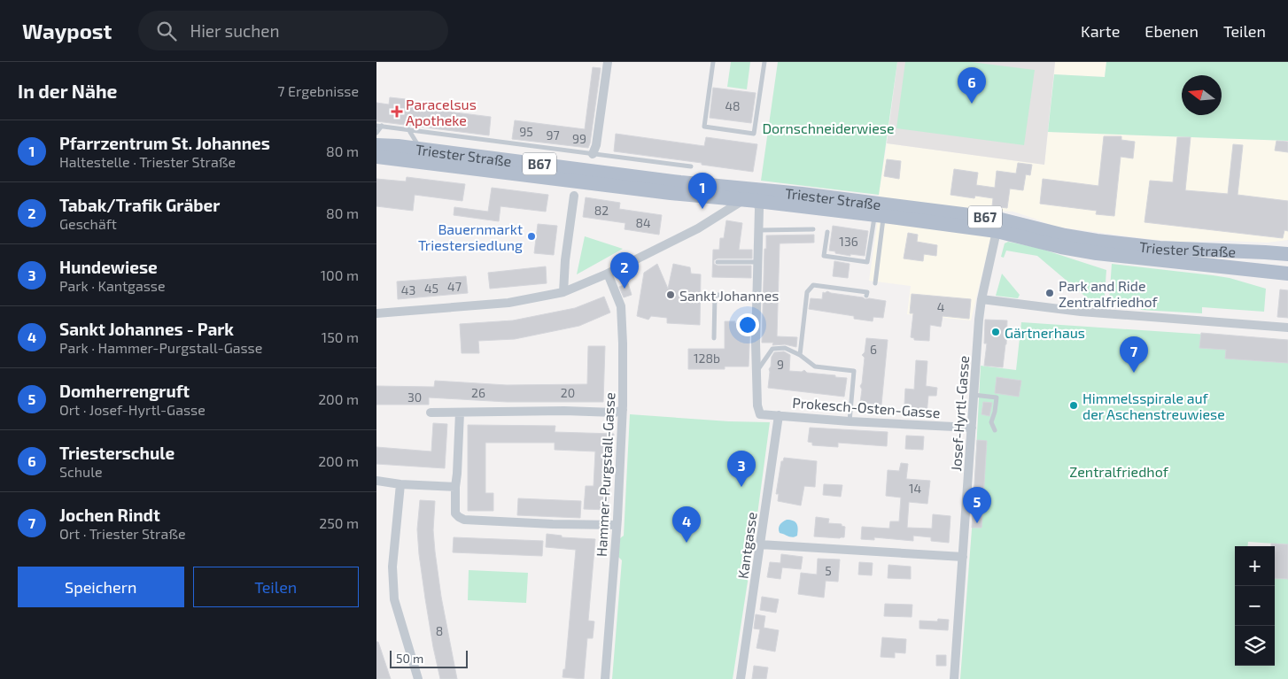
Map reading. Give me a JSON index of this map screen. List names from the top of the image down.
{
  "streets": {
    "main road": ["Triester Straße", "B67"],
    "street": [
      "Prokesch-Osten-Gasse",
      "Josef-Hyrtl-Gasse",
      "Hammer-Purgstall-Gasse",
      "Kantgasse"
    ]
  },
  "crossings": [
    ["Triester Straße", "Josef-Hyrtl-Gasse"],
    ["Prokesch-Osten-Gasse", "Josef-Hyrtl-Gasse"],
    ["Prokesch-Osten-Gasse", "Kantgasse"]
  ],
  "parks": ["Dornschneiderwiese", "Zentralfriedhof"],
  "places": {
    "health": ["Paracelsus Apotheke"],
    "other": [
      "Bauernmarkt Triestersiedlung",
      "Park and Ride Zentralfriedhof",
      "Sankt Johannes",
      "Gärtnerhaus",
      "Himmelsspirale auf der Aschenstreuwiese"
    ]
  },
  "house_numbers": [
    "48",
    "95",
    "97",
    "99",
    "82",
    "84",
    "136",
    "47",
    "45",
    "43",
    "4",
    "6",
    "128b",
    "9",
    "26",
    "20",
    "30",
    "14",
    "5",
    "8"
  ],
  "scale_bar": "50 m",
  "north": "left",
  "page": {
    "header": "Waypost",
    "search": "Hier suchen",
    "nav": ["Karte", "Ebenen", "Teilen"],
    "heading": ["In der Nähe", "7 Ergebnisse"],
    "pins": [
      "6",
      "1",
      "2",
      "7",
      "3",
      "5",
      "4"
    ],
    "list": [
      {
        "mark": "1",
        "name": "Pfarrzentrum St. Johannes",
        "note": "Haltestelle · Triester Straße",
        "value": "80 m"
      },
      {
        "mark": "2",
        "name": "Tabak/Trafik Gräber",
        "note": "Geschäft",
        "value": "80 m"
      },
      {
        "mark": "3",
        "name": "Hundewiese",
        "note": "Park · Kantgasse",
        "value": "100 m"
      },
      {
        "mark": "4",
        "name": "Sankt Johannes - Park",
        "note": "Park · Hammer-Purgstall-Gasse",
        "value": "150 m"
      },
      {
        "mark": "5",
        "name": "Domherrengruft",
        "note": "Ort · Josef-Hyrtl-Gasse",
        "value": "200 m"
      },
      {
        "mark": "6",
        "name": "Triesterschule",
        "note": "Schule",
        "value": "200 m"
      },
      {
        "mark": "7",
        "name": "Jochen Rindt",
        "note": "Ort · Triester Straße",
        "value": "250 m"
      }
    ],
    "map_buttons": ["+", "−"],
    "buttons": ["Speichern", "Teilen"],
    "scale": "50 m"
  }
}
